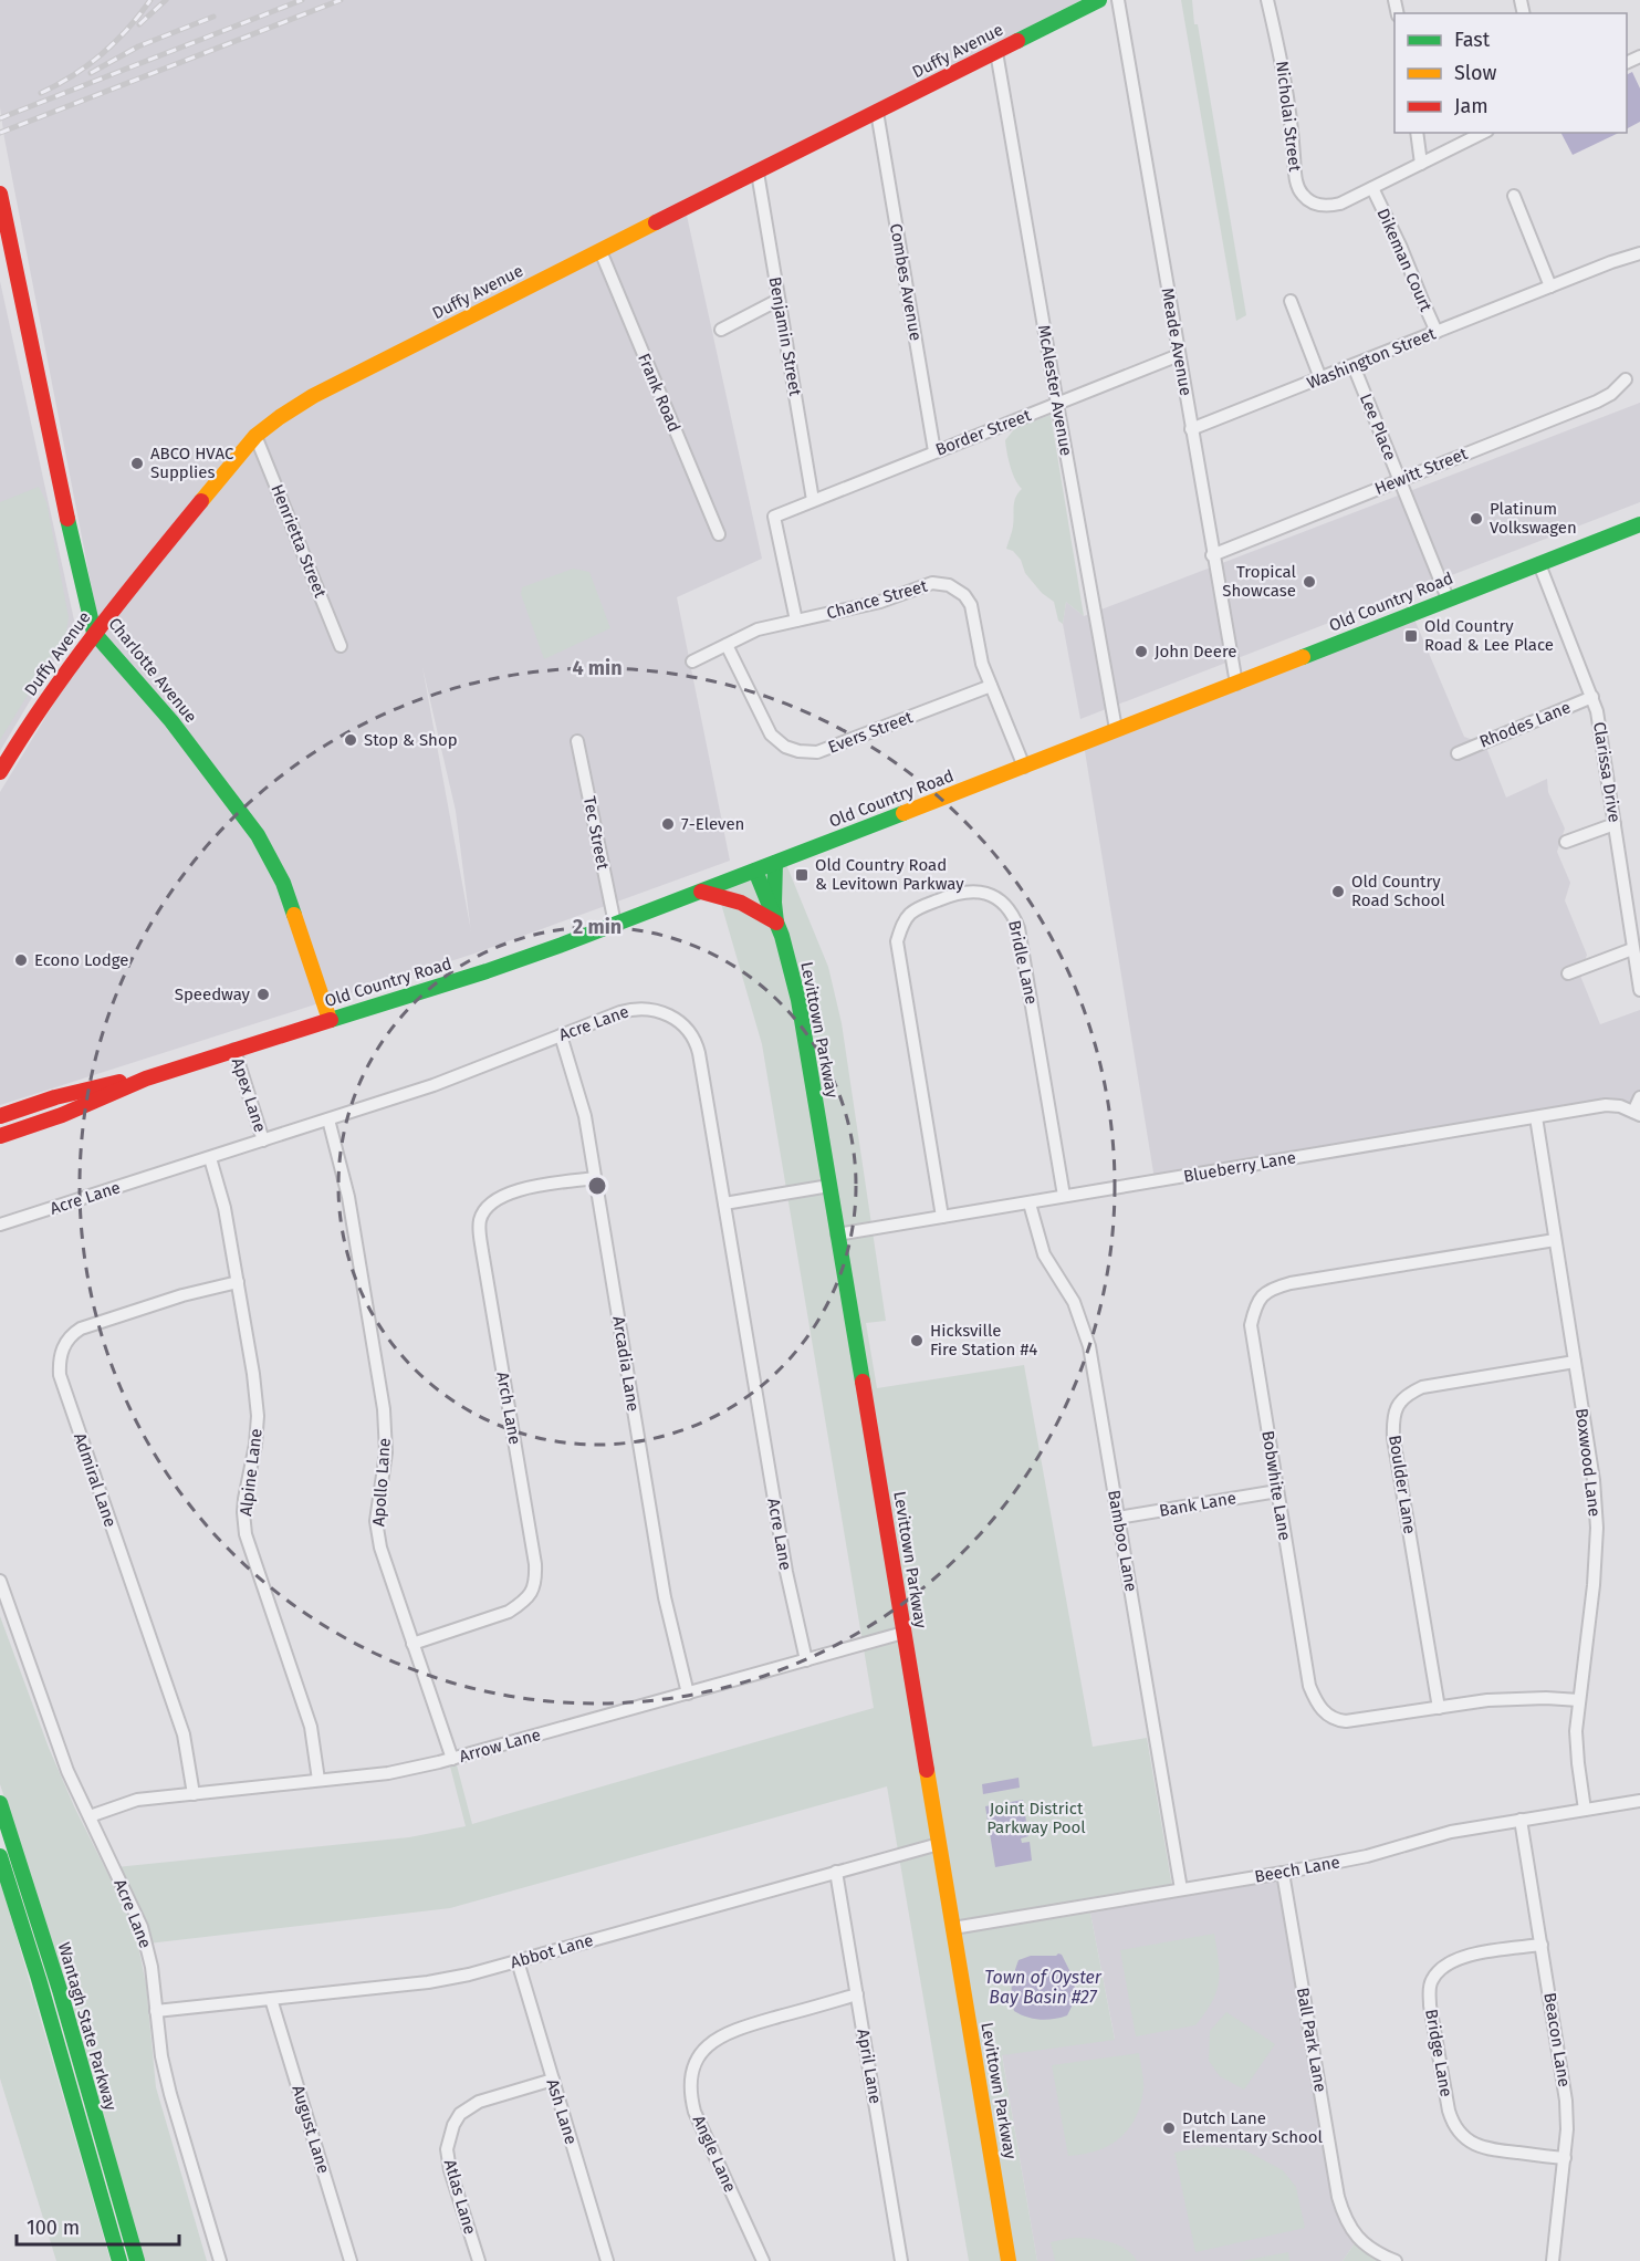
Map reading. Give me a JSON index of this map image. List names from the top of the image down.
{
  "streets": {
    "main road": [
      "Duffy Avenue",
      "Old Country Road",
      "Charlotte Avenue",
      "Levittown Parkway",
      "Wantagh State Parkway"
    ],
    "street": [
      "Nicholai Street",
      "Dikeman Court",
      "Combes Avenue",
      "Benjamin Street",
      "Meade Avenue",
      "Washington Street",
      "McAlester Avenue",
      "Frank Road",
      "Lee Place",
      "Border Street",
      "Hewitt Street",
      "Henrietta Street",
      "Chance Street",
      "Rhodes Lane",
      "Evers Street",
      "Clarissa Drive",
      "Tec Street",
      "Bridle Lane",
      "Acre Lane",
      "Apex Lane",
      "Blueberry Lane",
      "Arcadia Lane",
      "Arch Lane",
      "Boxwood Lane",
      "Alpine Lane",
      "Admiral Lane",
      "Apollo Lane",
      "Boulder Lane",
      "Bobwhite Lane",
      "Bank Lane",
      "Bamboo Lane",
      "Arrow Lane",
      "Beech Lane",
      "Abbot Lane",
      "Ball Park Lane",
      "Beacon Lane",
      "Bridge Lane",
      "April Lane",
      "Ash Lane",
      "August Lane",
      "Angle Lane",
      "Atlas Lane"
    ]
  },
  "crossings": [
    ["Duffy Avenue", "Combes Avenue"],
    ["Duffy Avenue", "Benjamin Street"],
    ["Duffy Avenue", "McAlester Avenue"],
    ["Duffy Avenue", "Frank Road"],
    ["Duffy Avenue", "Henrietta Street"],
    ["Duffy Avenue", "Charlotte Avenue"],
    ["Nicholai Street", "Dikeman Court"],
    ["Dikeman Court", "Washington Street"],
    ["Combes Avenue", "Border Street"],
    ["Benjamin Street", "Border Street"],
    ["Meade Avenue", "Washington Street"],
    ["Meade Avenue", "Border Street"],
    ["Meade Avenue", "Hewitt Street"],
    ["Meade Avenue", "Old Country Road"],
    ["Washington Street", "Lee Place"],
    ["McAlester Avenue", "Border Street"],
    ["McAlester Avenue", "Old Country Road"],
    ["Lee Place", "Hewitt Street"],
    ["Lee Place", "Old Country Road"],
    ["Border Street", "Chance Street"],
    ["Chance Street", "Old Country Road"],
    ["Chance Street", "Evers Street"],
    ["Old Country Road", "Charlotte Avenue"],
    ["Old Country Road", "Clarissa Drive"],
    ["Old Country Road", "Tec Street"],
    ["Old Country Road", "Levittown Parkway"],
    ["Old Country Road", "Apex Lane"],
    ["Rhodes Lane", "Clarissa Drive"],
    ["Bridle Lane", "Blueberry Lane"],
    ["Acre Lane", "Apex Lane"],
    ["Acre Lane", "Arcadia Lane"],
    ["Acre Lane", "Alpine Lane"],
    ["Acre Lane", "Apollo Lane"],
    ["Acre Lane", "Arrow Lane"],
    ["Acre Lane", "Abbot Lane"],
    ["Levittown Parkway", "Blueberry Lane"],
    ["Levittown Parkway", "Arrow Lane"],
    ["Levittown Parkway", "Beech Lane"],
    ["Levittown Parkway", "Abbot Lane"],
    ["Blueberry Lane", "Boxwood Lane"],
    ["Blueberry Lane", "Bamboo Lane"],
    ["Arcadia Lane", "Arch Lane"],
    ["Arcadia Lane", "Arrow Lane"],
    ["Arch Lane", "Apollo Lane"],
    ["Boxwood Lane", "Boulder Lane"],
    ["Boxwood Lane", "Bobwhite Lane"],
    ["Boxwood Lane", "Beech Lane"],
    ["Alpine Lane", "Admiral Lane"],
    ["Alpine Lane", "Arrow Lane"],
    ["Admiral Lane", "Arrow Lane"],
    ["Apollo Lane", "Arrow Lane"],
    ["Boulder Lane", "Bobwhite Lane"],
    ["Bobwhite Lane", "Bank Lane"],
    ["Bank Lane", "Bamboo Lane"],
    ["Bamboo Lane", "Beech Lane"],
    ["Beech Lane", "Ball Park Lane"],
    ["Beech Lane", "Beacon Lane"],
    ["Abbot Lane", "April Lane"],
    ["Abbot Lane", "Ash Lane"],
    ["Abbot Lane", "August Lane"],
    ["Beacon Lane", "Bridge Lane"],
    ["April Lane", "Angle Lane"],
    ["Ash Lane", "Atlas Lane"]
  ],
  "water": ["Town of Oyster Bay Basin #27"],
  "parks": ["Joint District Parkway Pool"],
  "places": {
    "other": [
      "ABCO HVAC Supplies",
      "Platinum Volkswagen",
      "Tropical Showcase",
      "John Deere",
      "Stop & Shop",
      "7-Eleven",
      "Old Country Road School",
      "Econo Lodge",
      "Speedway",
      "Hicksville Fire Station #4",
      "Dutch Lane Elementary School"
    ],
    "transit": ["Old Country Road & Lee Place", "Old Country Road & Levitown Parkway"]
  },
  "legend": ["Fast", "Slow", "Jam"],
  "scale_bar": "100 m",
  "rings": ["4 min", "2 min"]
}
